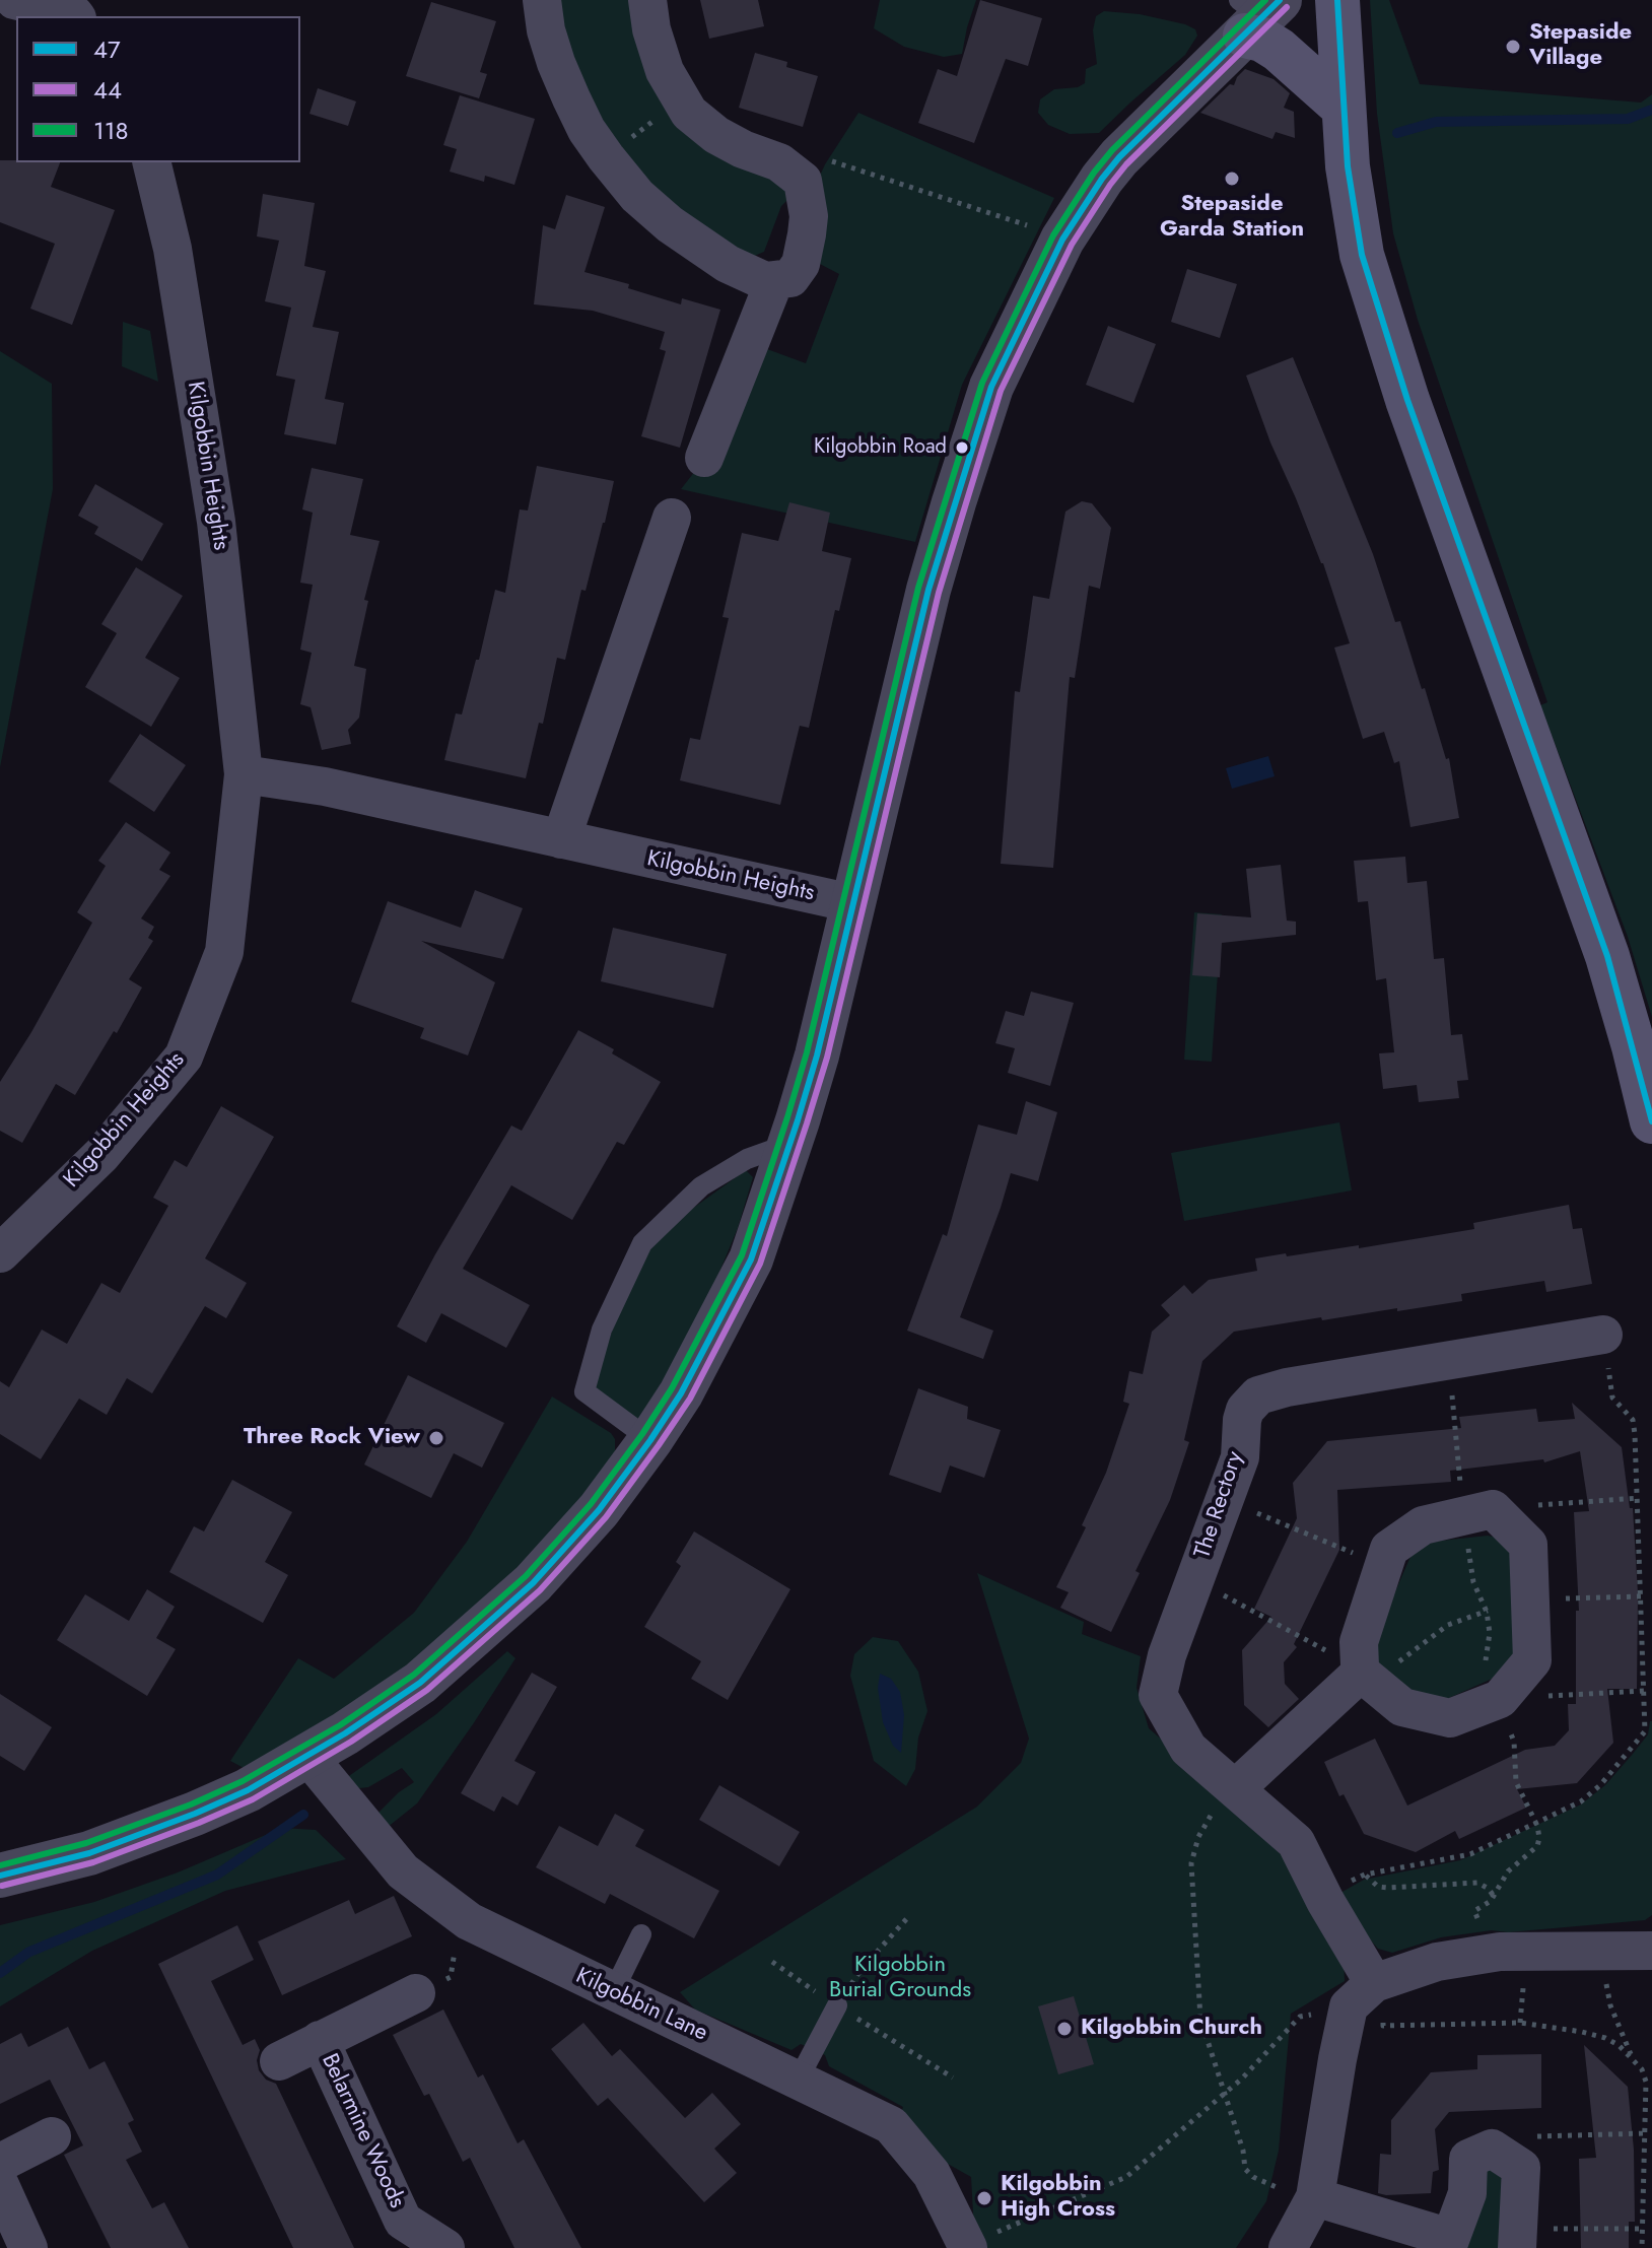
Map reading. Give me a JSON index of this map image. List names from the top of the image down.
{
  "streets": {
    "street": [
      "Kilgobbin Heights",
      "The Rectory",
      "Kilgobbin Lane",
      "Belarmine Woods"
    ]
  },
  "parks": ["Kilgobbin Burial Grounds"],
  "places": [
    "Stepaside Village",
    "Stepaside Garda Station",
    "Kilgobbin Road",
    "Three Rock View",
    "Kilgobbin Church",
    "Kilgobbin High Cross"
  ],
  "lines": ["transit line 47", "transit line 118", "transit line 44"],
  "legend": ["47", "44", "118"]
}
